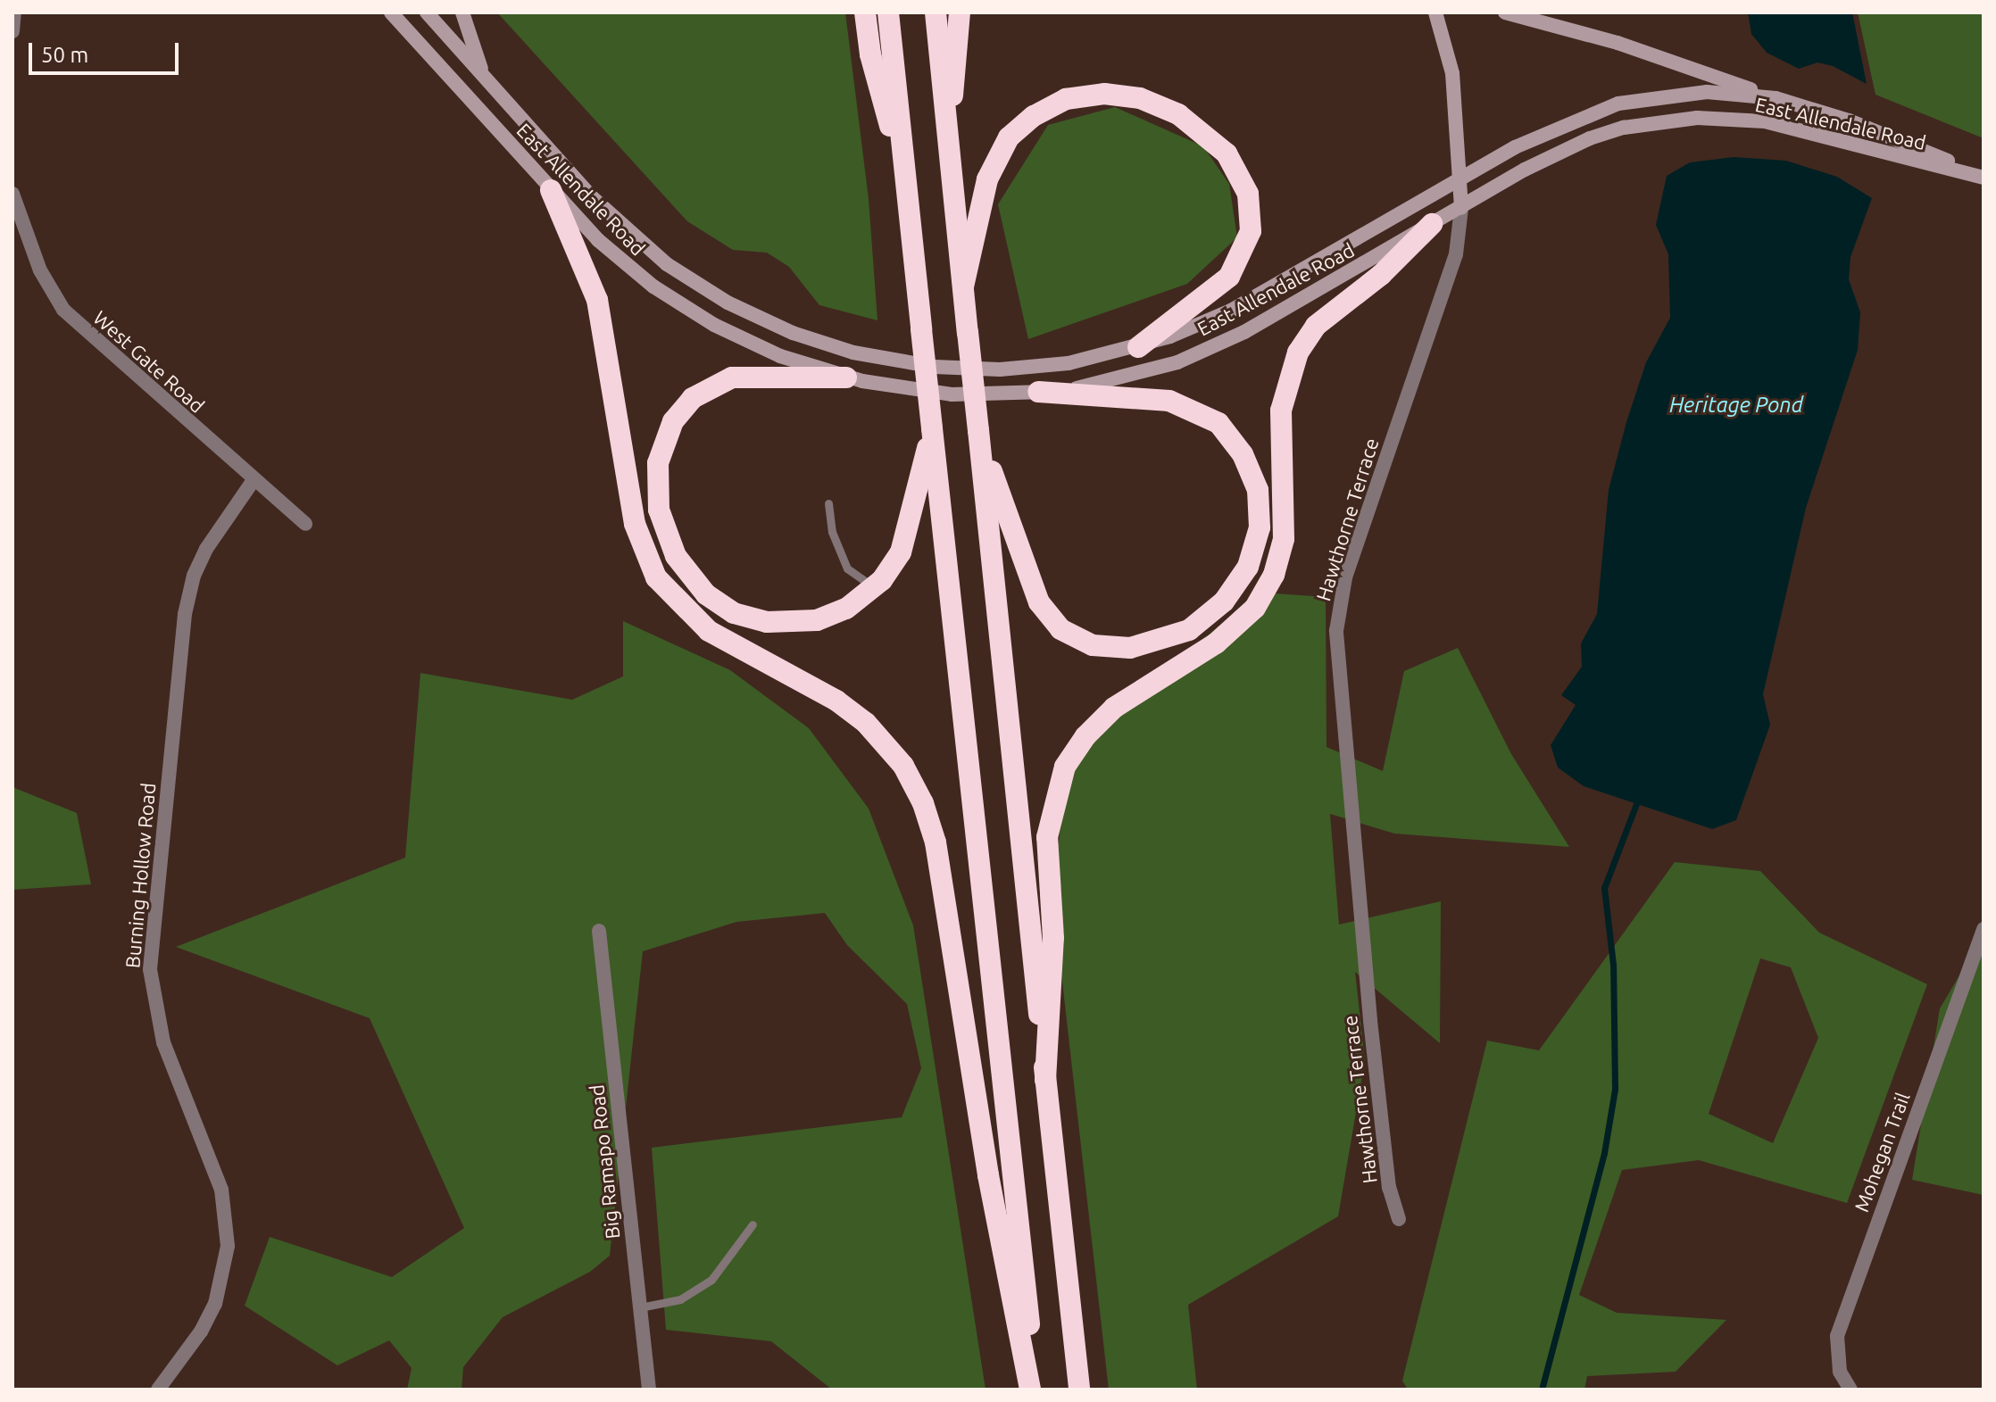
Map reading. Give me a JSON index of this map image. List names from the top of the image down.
{
  "streets": {
    "main road": ["East Allendale Road", "Hawthorne Terrace"],
    "street": [
      "West Gate Road",
      "Burning Hollow Road",
      "Mohegan Trail",
      "Big Ramapo Road"
    ]
  },
  "crossings": [
    ["East Allendale Road", "Hawthorne Terrace"],
    ["West Gate Road", "Burning Hollow Road"]
  ],
  "water": ["Heritage Pond"],
  "scale_bar": "50 m"
}
